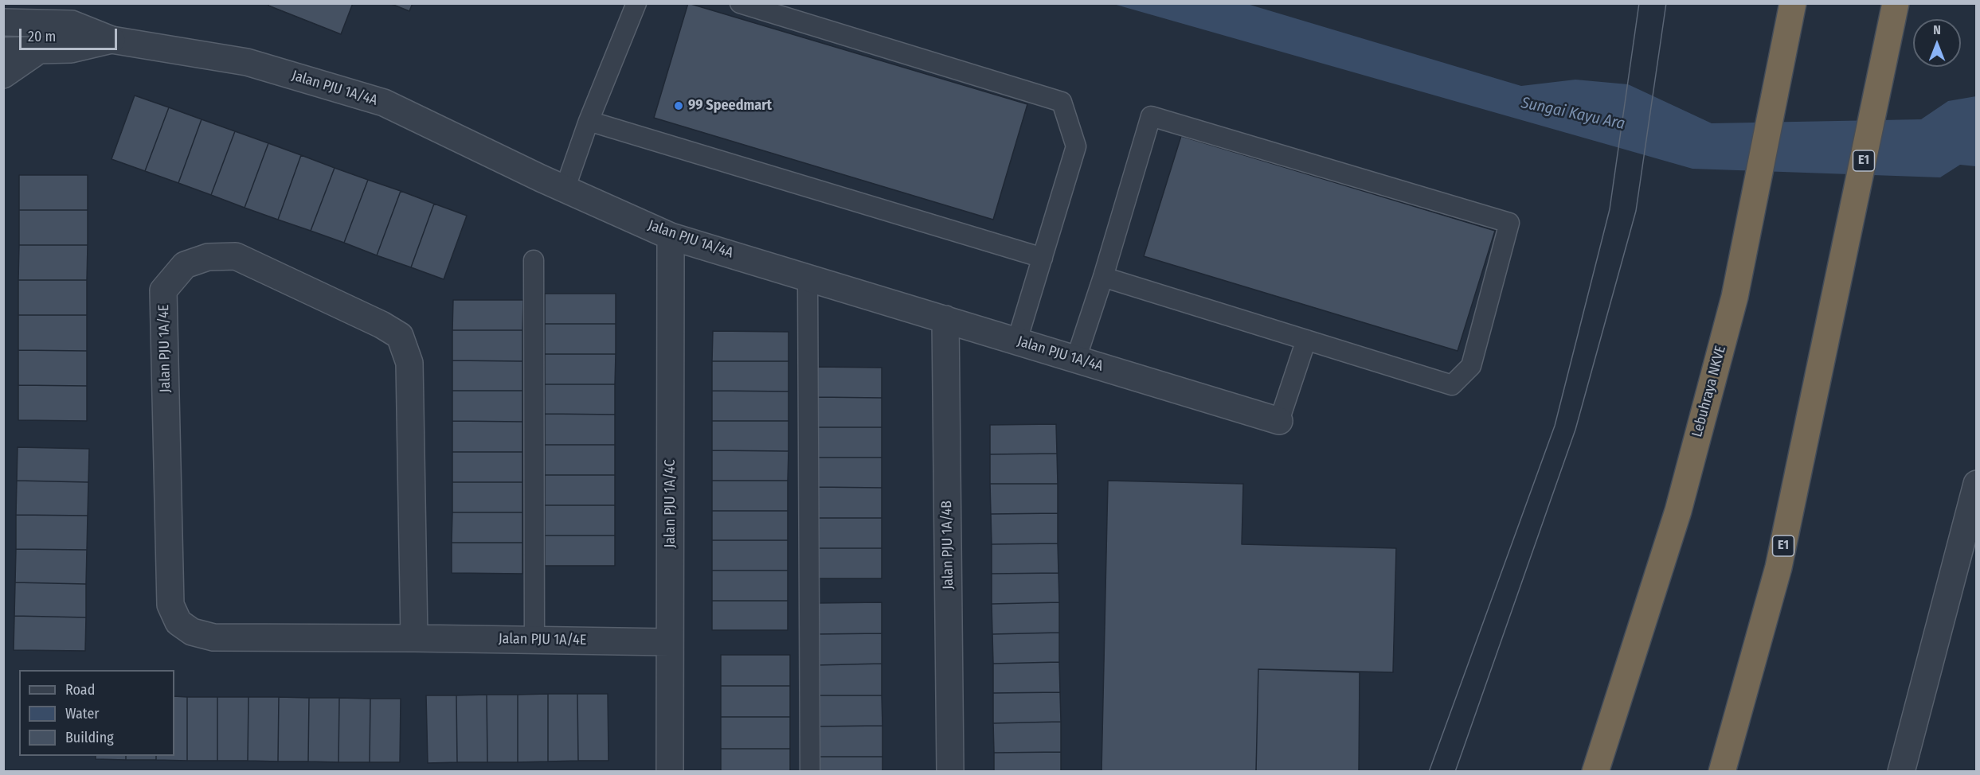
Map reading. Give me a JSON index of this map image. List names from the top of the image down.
{
  "streets": {
    "highway": ["E1", "Lebuhraya NKVE"],
    "street": [
      "Jalan PJU 1A/4A",
      "Jalan PJU 1A/4E",
      "Jalan PJU 1A/4C",
      "Jalan PJU 1A/4B"
    ]
  },
  "crossings": [
    ["Jalan PJU 1A/4A", "Jalan PJU 1A/4C"],
    ["Jalan PJU 1A/4A", "Jalan PJU 1A/4B"],
    ["Jalan PJU 1A/4E", "Jalan PJU 1A/4C"]
  ],
  "water": ["Sungai Kayu Ara"],
  "places": ["99 Speedmart"],
  "legend": ["Road", "Water", "Building"],
  "scale_bar": "20 m",
  "north": "top"
}
